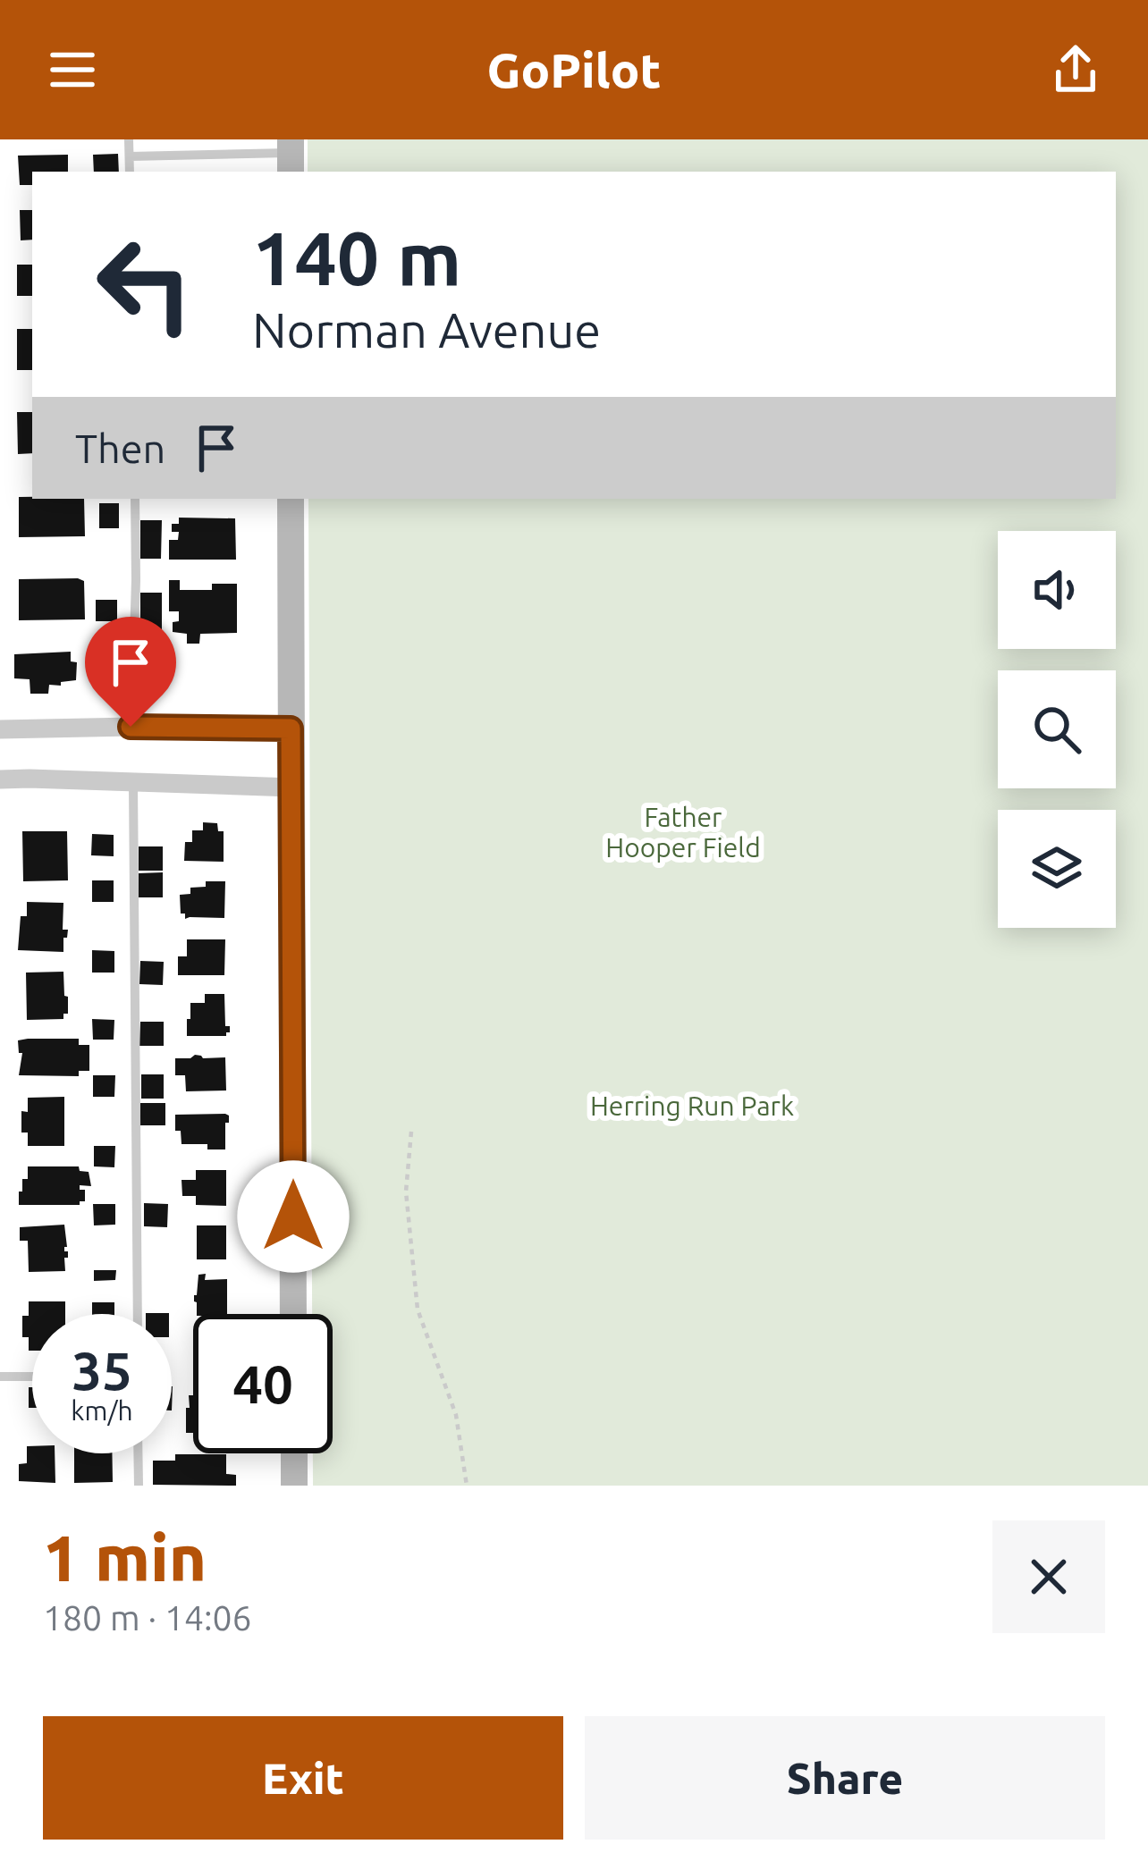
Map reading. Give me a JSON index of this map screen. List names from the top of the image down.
{
  "parks": ["Father Hooper Field", "Herring Run Park"],
  "page": {
    "header": "GoPilot",
    "turn": ["140 m", "Norman Avenue"],
    "then": "Then",
    "speed": "35 km/h",
    "limit": "40",
    "heading": ["1 min", "180 m · 14:06"],
    "buttons": ["Exit", "Share"]
  }
}
